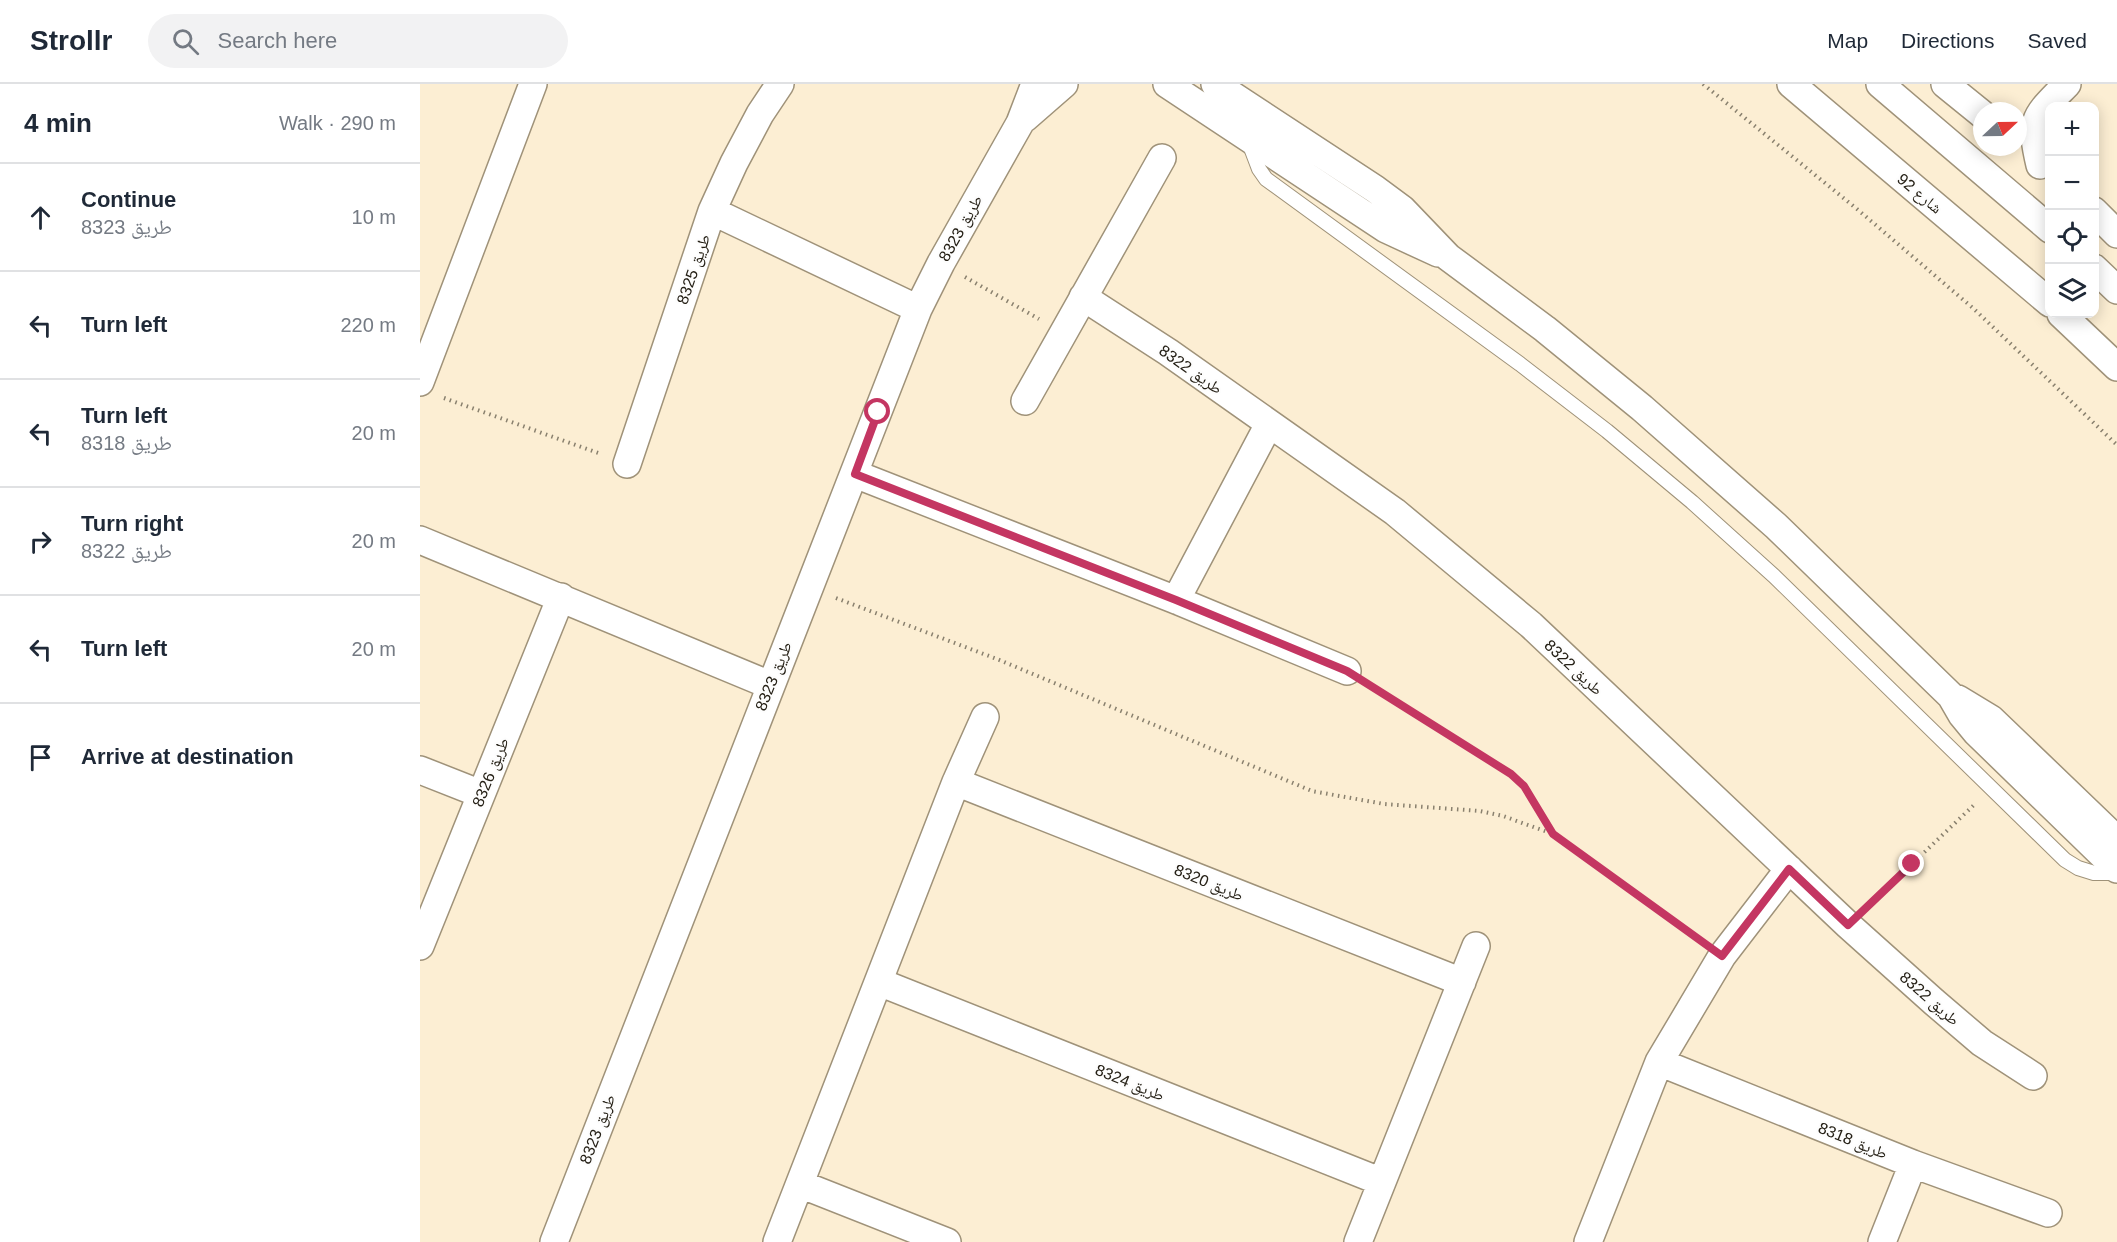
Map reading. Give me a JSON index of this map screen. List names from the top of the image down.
{
  "streets": {
    "street": [
      "شارع 92",
      "طريق 8323",
      "طريق 8325",
      "طريق 8322",
      "طريق 8326",
      "طريق 8320",
      "طريق 8324",
      "طريق 8318"
    ]
  },
  "north": "right",
  "page": {
    "header": "Strollr",
    "search": "Search here",
    "nav": ["Map", "Directions", "Saved"],
    "heading": ["4 min", "Walk · 290 m"],
    "map_buttons": ["+", "−"],
    "list": [
      ["Continue", "طريق 8323", "10 m"],
      ["Turn left", "220 m"],
      ["Turn left", "طريق 8318", "20 m"],
      ["Turn right", "طريق 8322", "20 m"],
      ["Turn left", "20 m"],
      "Arrive at destination"
    ]
  }
}
